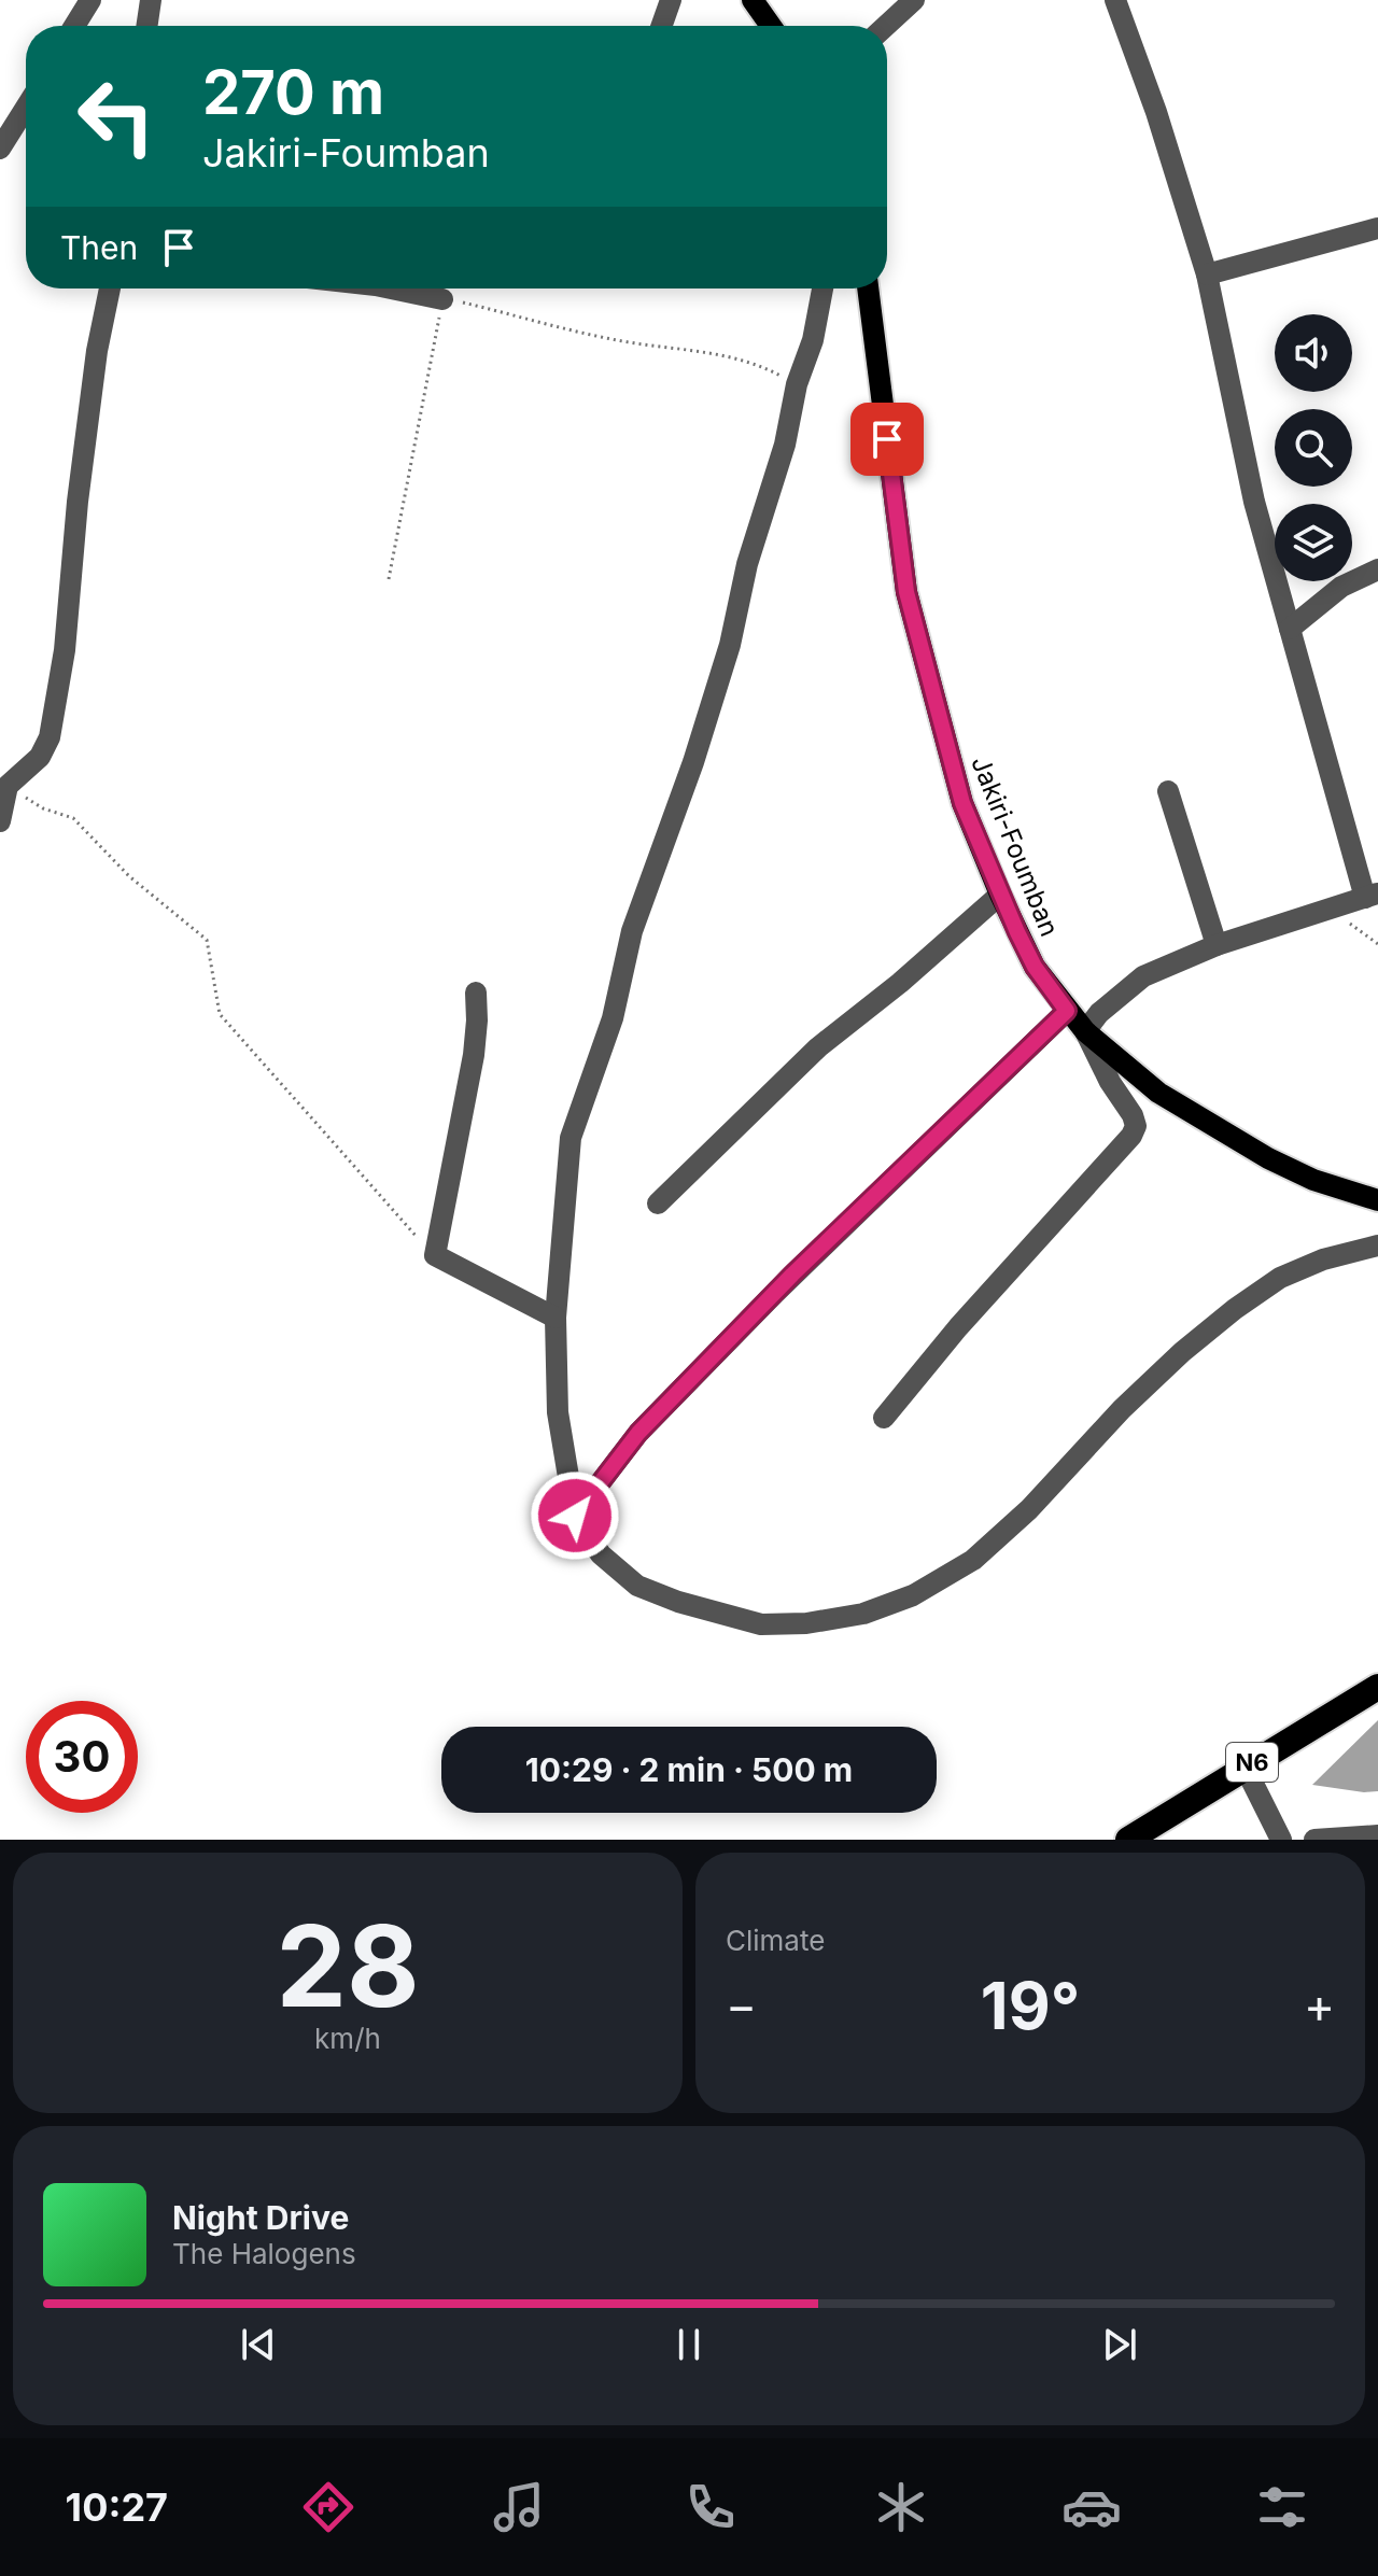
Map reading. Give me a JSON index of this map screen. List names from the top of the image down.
{
  "streets": {
    "highway": ["N6"],
    "main road": ["Jakiri-Foumban"]
  },
  "page": {
    "turn": ["270 m", "Jakiri-Foumban"],
    "then": "Then",
    "limit": "30",
    "trip": "10:29 · 2 min · 500 m",
    "tile": [
      ["28", "km/h"],
      "Climate"
    ],
    "heat": ["−", "19°", "+"],
    "song": ["Night Drive", "The Halogens"],
    "tabs": "10:27"
  }
}
